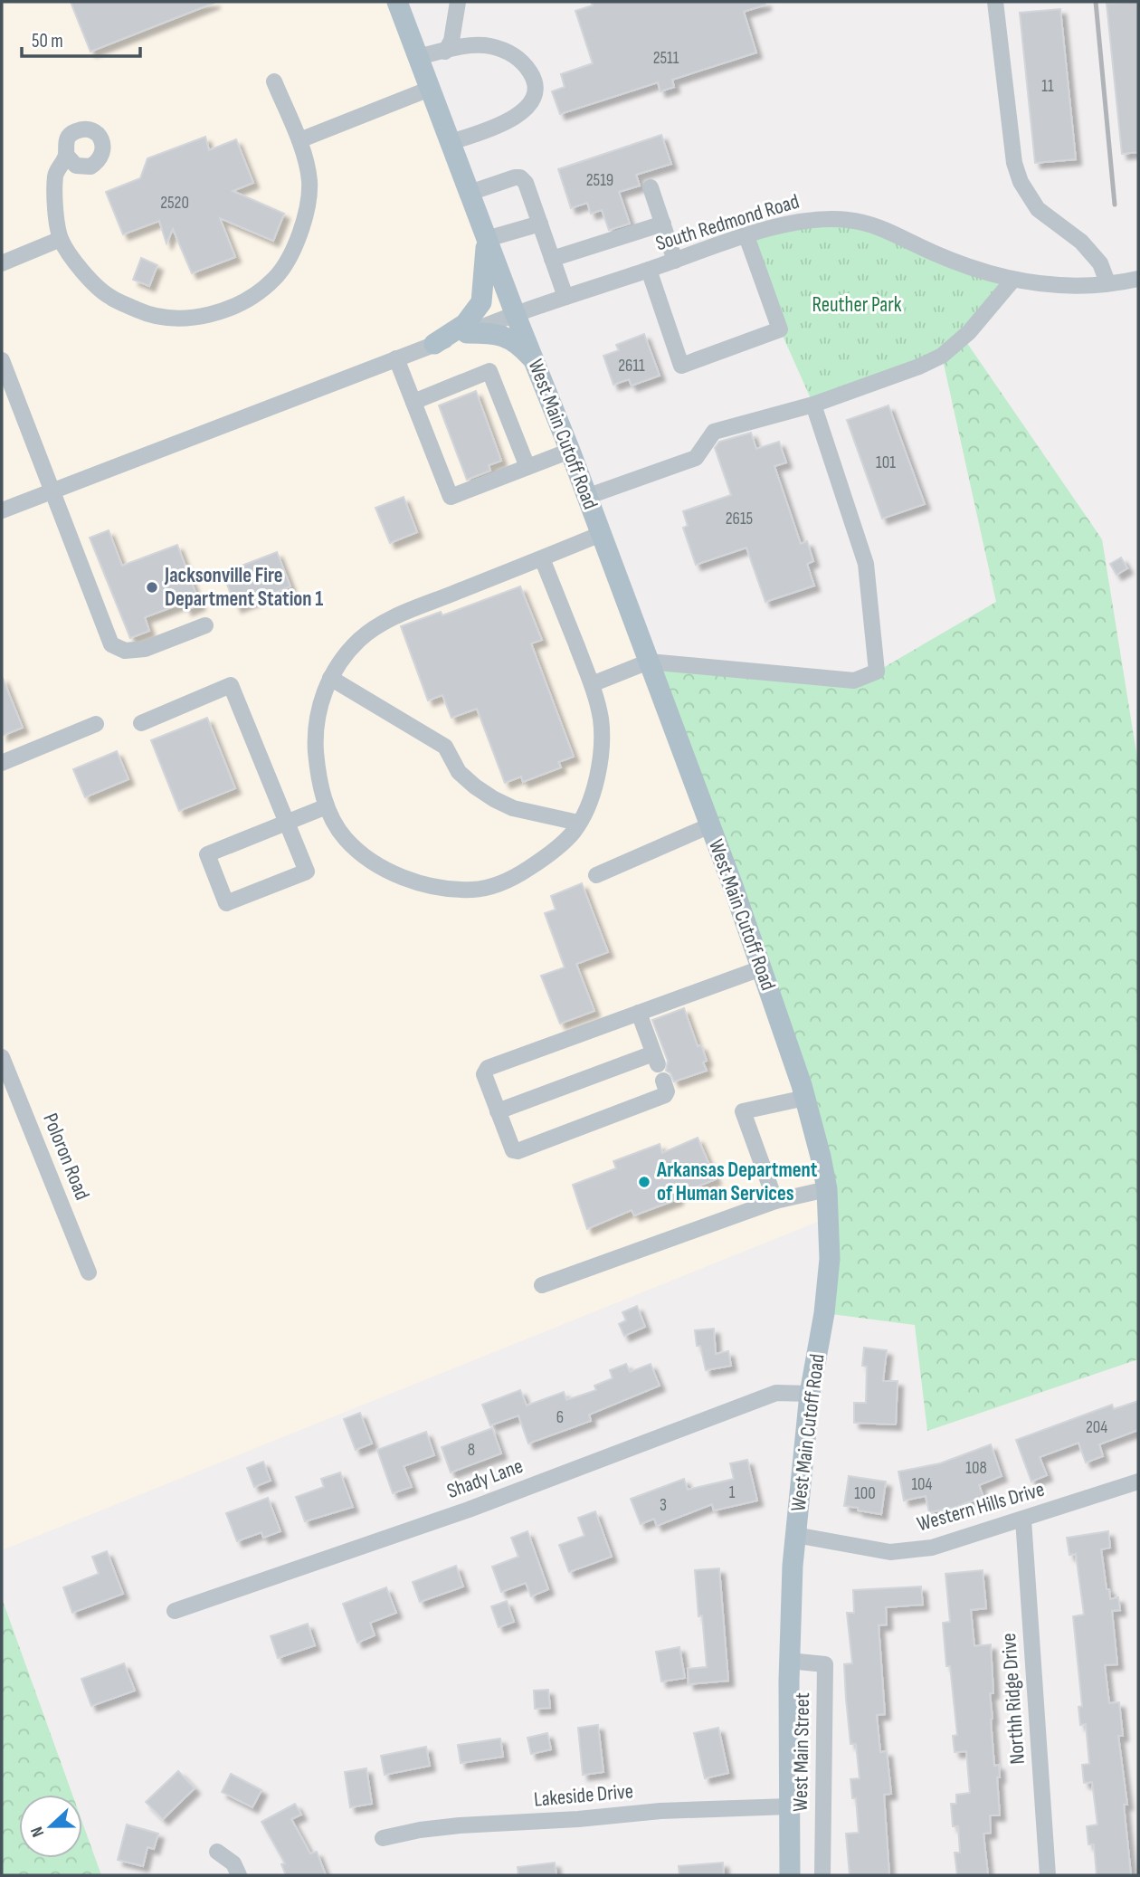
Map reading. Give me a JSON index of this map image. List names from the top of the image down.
{
  "streets": {
    "main road": ["West Main Cutoff Road"],
    "street": [
      "South Redmond Road",
      "Poloron Road",
      "Shady Lane",
      "Western Hills Drive",
      "Northh Ridge Drive",
      "West Main Street",
      "Lakeside Drive"
    ]
  },
  "crossings": [
    ["South Redmond Road", "West Main Cutoff Road"],
    ["West Main Cutoff Road", "Shady Lane"],
    ["West Main Cutoff Road", "Western Hills Drive"],
    ["West Main Cutoff Road", "West Main Street"],
    ["West Main Cutoff Road", "Lakeside Drive"],
    ["Western Hills Drive", "Northh Ridge Drive"]
  ],
  "parks": ["Reuther Park"],
  "places": ["Jacksonville Fire Department Station 1", "Arkansas Department of Human Services"],
  "house_numbers": [
    "2511",
    "11",
    "2519",
    "2520",
    "2611",
    "101",
    "2615",
    "6",
    "204",
    "8",
    "108",
    "104",
    "1",
    "100",
    "3"
  ],
  "scale_bar": "50 m",
  "north": "left"
}
